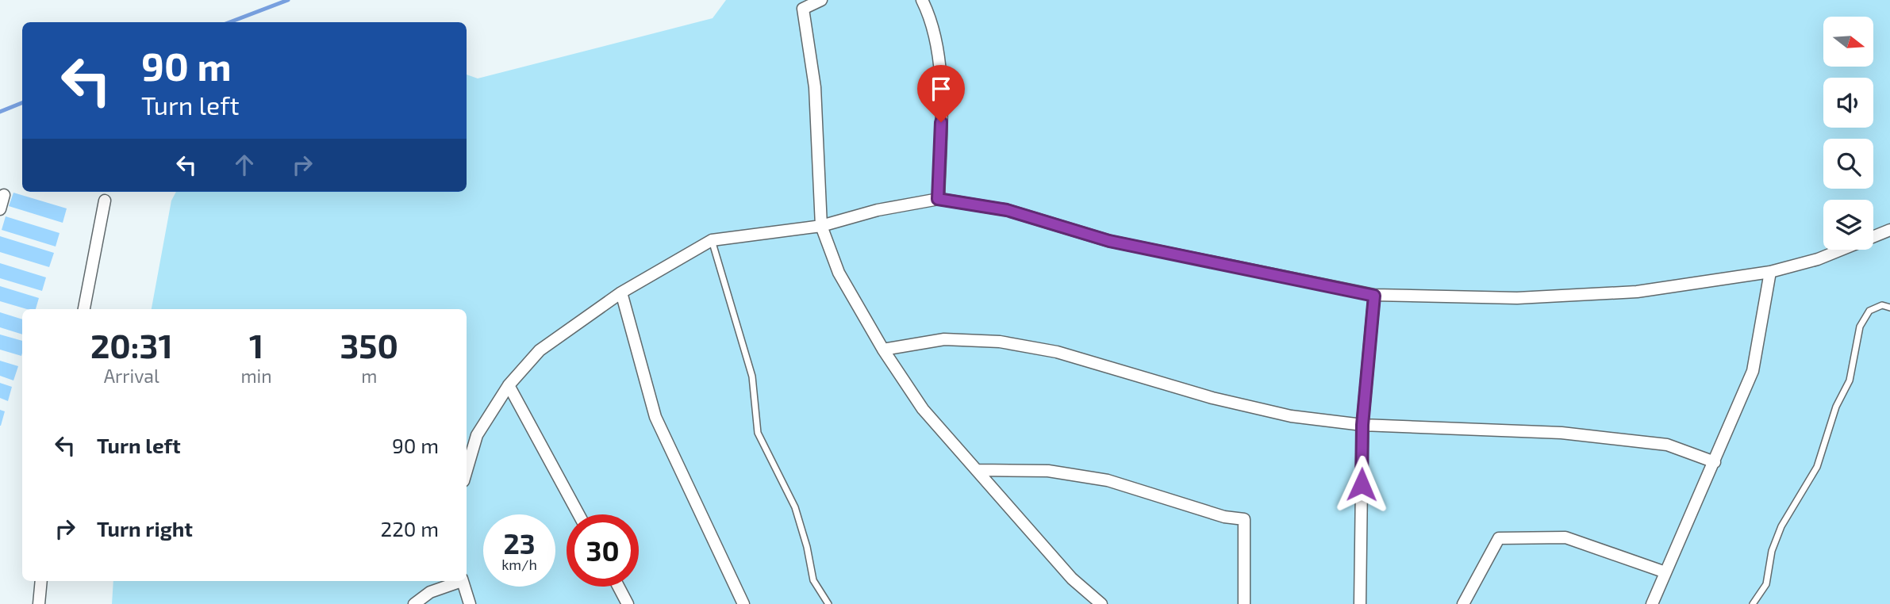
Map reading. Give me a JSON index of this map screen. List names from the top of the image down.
{
  "north": "right",
  "page": {
    "turn": ["90 m", "Turn left"],
    "eta": [
      "20:31",
      "Arrival",
      "1",
      "min",
      "350",
      "m"
    ],
    "list": [
      {
        "name": "Turn left",
        "value": "90 m"
      },
      {
        "name": "Turn right",
        "value": "220 m"
      }
    ],
    "speed": "23 km/h",
    "limit": "30"
  }
}
